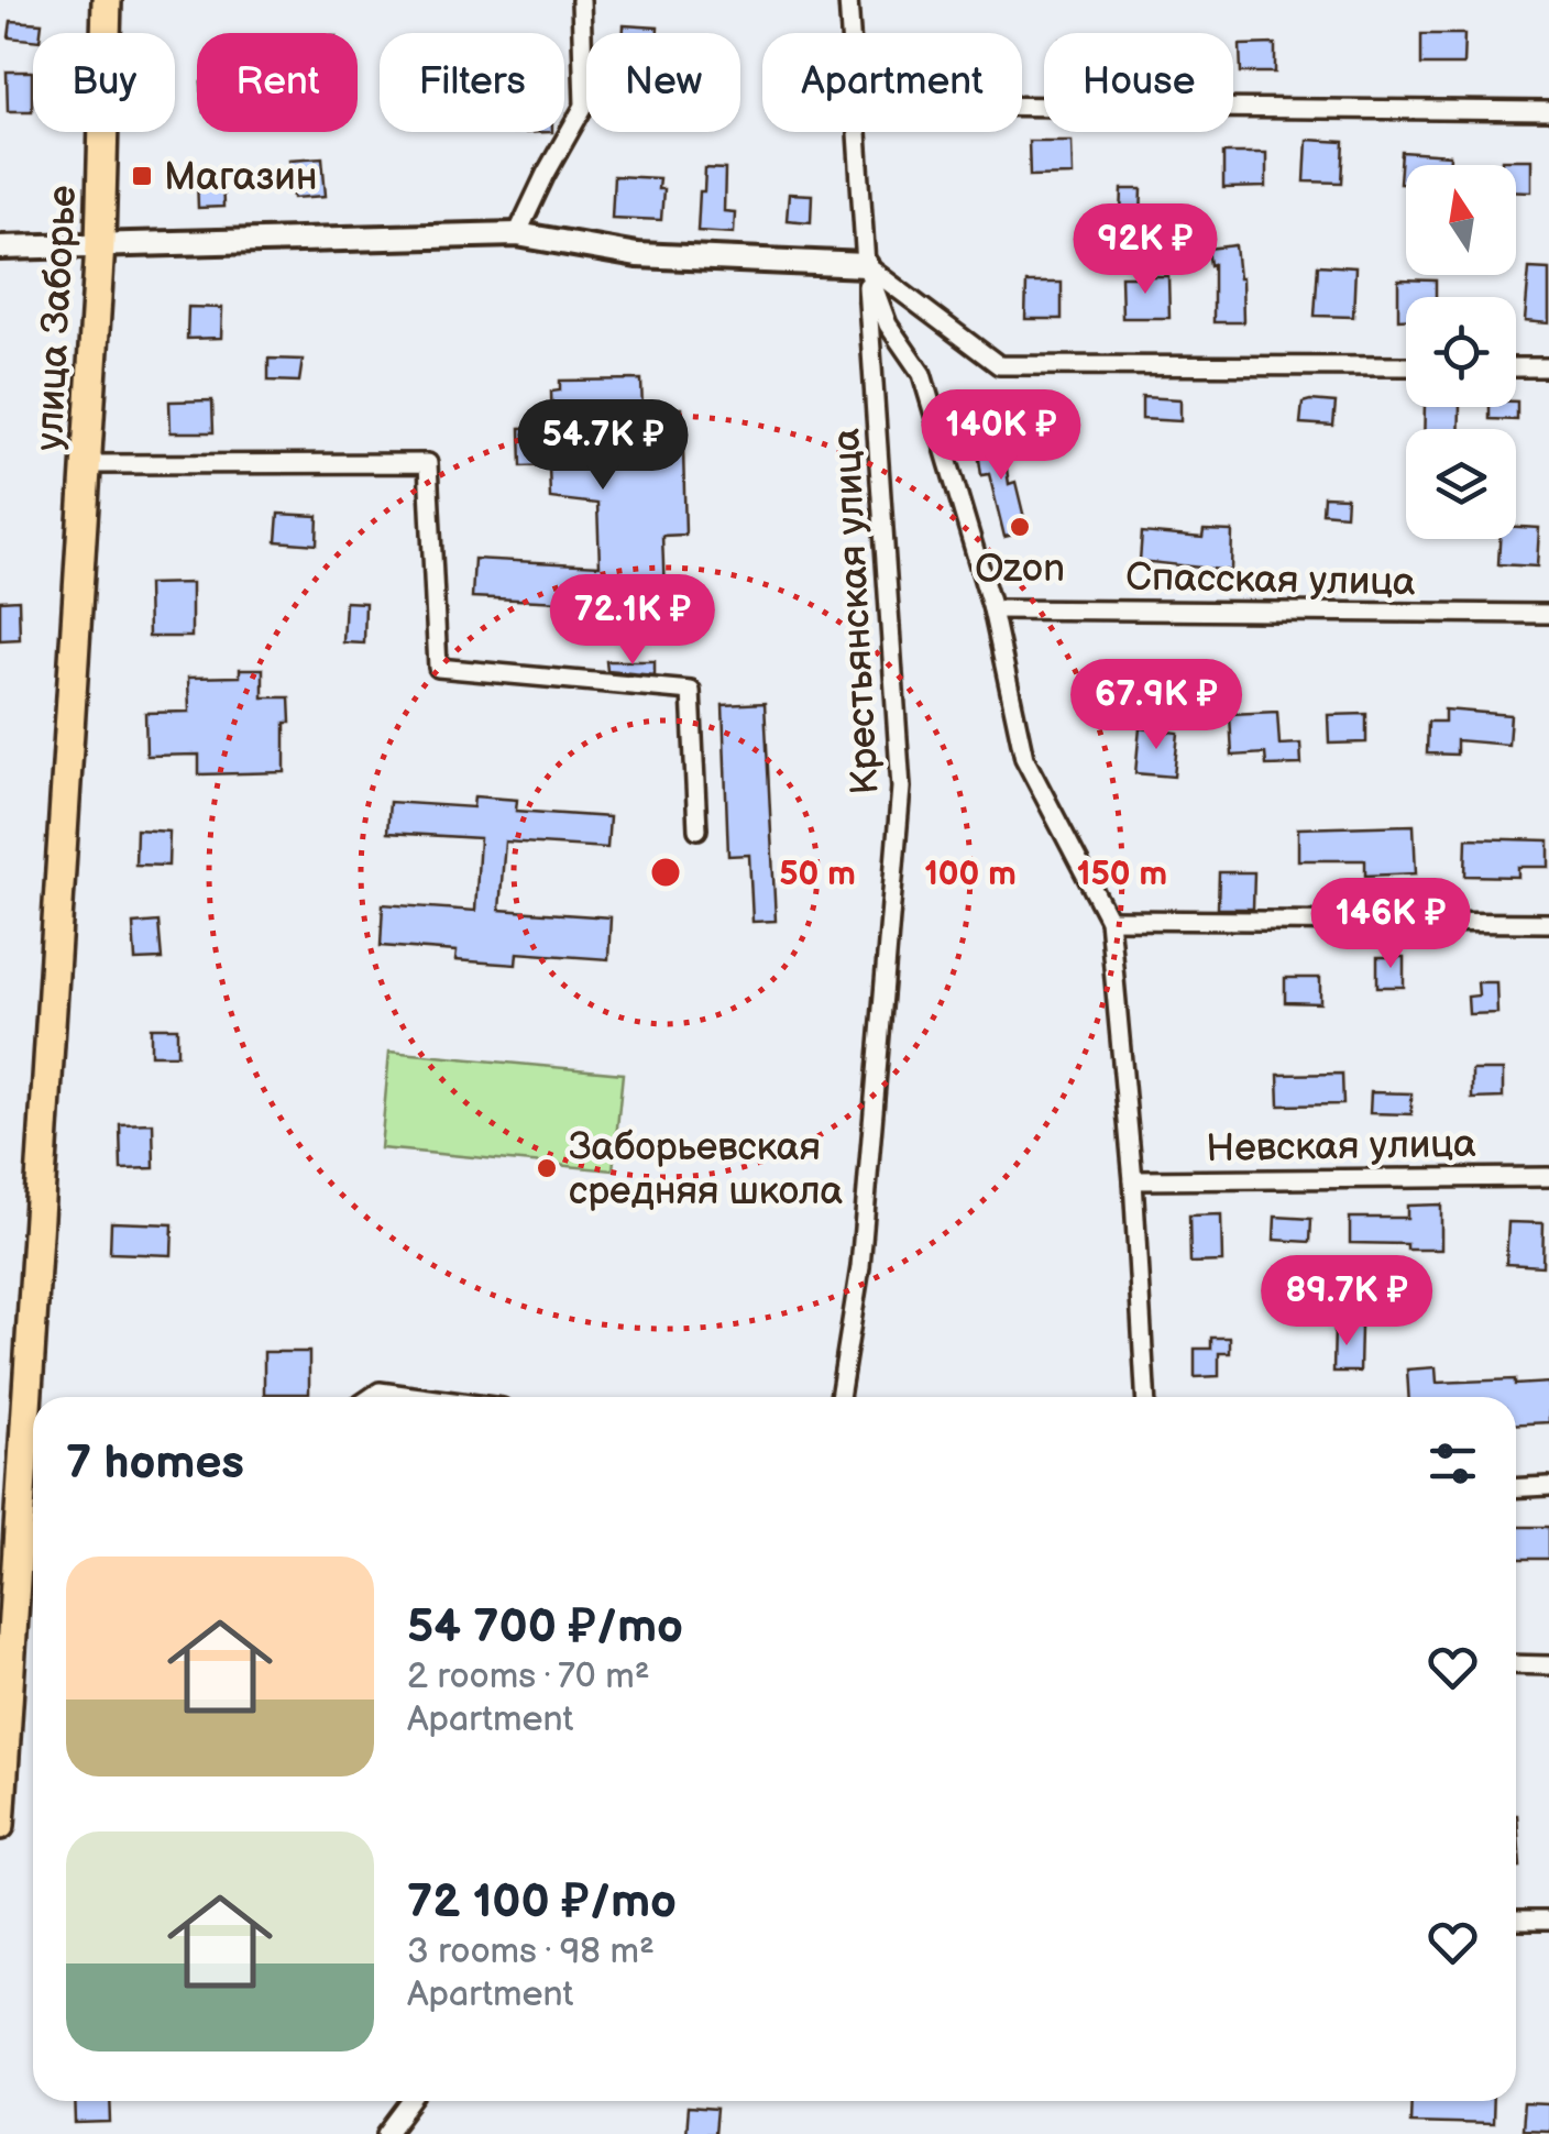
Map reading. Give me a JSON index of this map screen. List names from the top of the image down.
{
  "streets": {
    "main road": ["улица Заборье"],
    "street": ["Спасская улица", "Крестьянская улица", "Невская улица"]
  },
  "places": {
    "transit": ["Магазин"],
    "other": ["Ozon", "Заборьевская средняя школа"]
  },
  "north": "top",
  "page": {
    "chip": [
      "Buy",
      "Rent",
      "Filters",
      "New",
      "Apartment",
      "House"
    ],
    "price": [
      "92K ₽",
      "140K ₽",
      "54.7K ₽",
      "72.1K ₽",
      "67.9K ₽",
      "146K ₽",
      "89.7K ₽"
    ],
    "heading": "7 homes",
    "list": [
      {
        "name": "54 700 ₽/mo",
        "note": "2 rooms · 70 m² · Apartment"
      },
      {
        "name": "72 100 ₽/mo",
        "note": "3 rooms · 98 m² · Apartment"
      }
    ]
  },
  "rings": ["50 m", "100 m", "150 m"]
}
